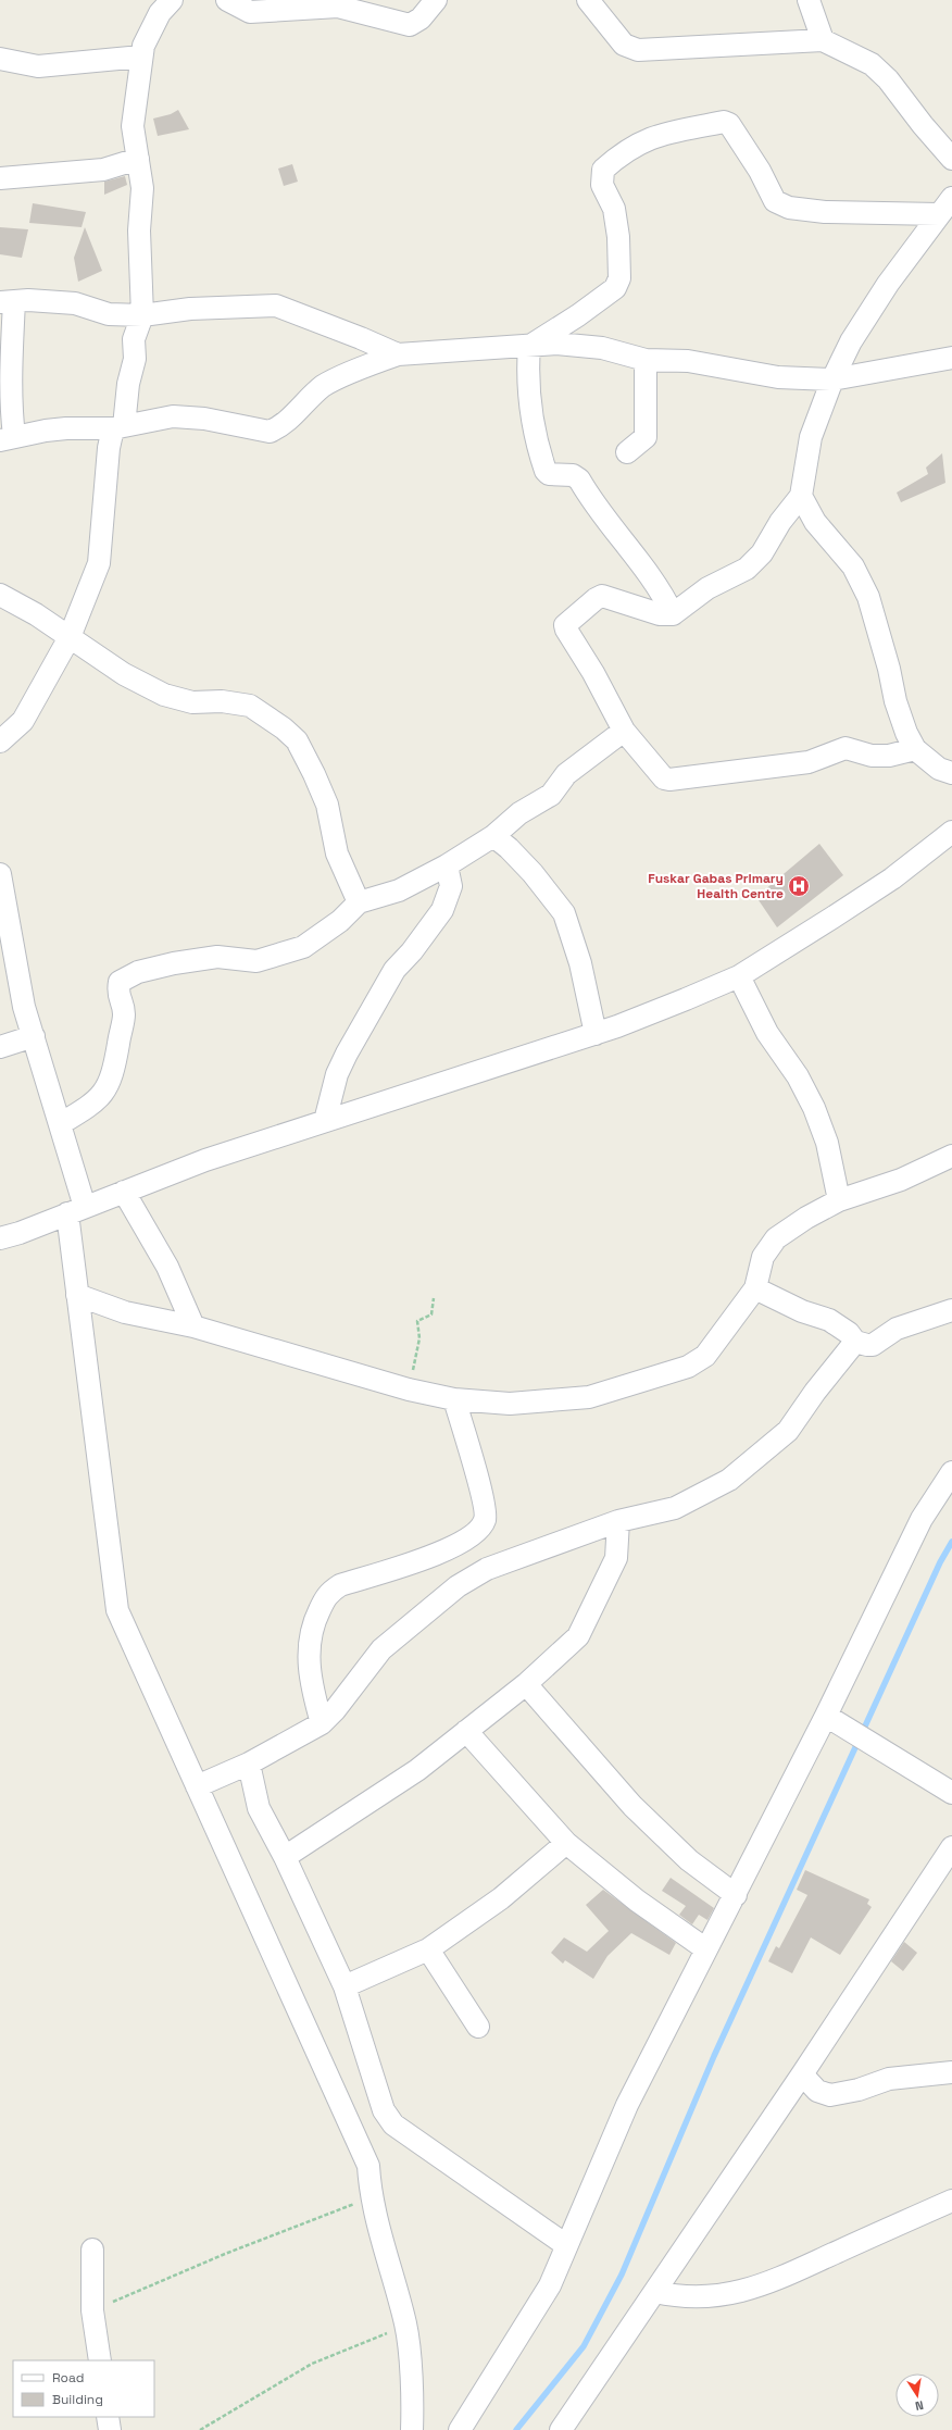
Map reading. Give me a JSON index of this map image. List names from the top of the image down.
{
  "places": {
    "hospital": ["Fuskar Gabas Primary Health Centre"]
  },
  "legend": ["Road", "Building"],
  "north": "bottom"
}
